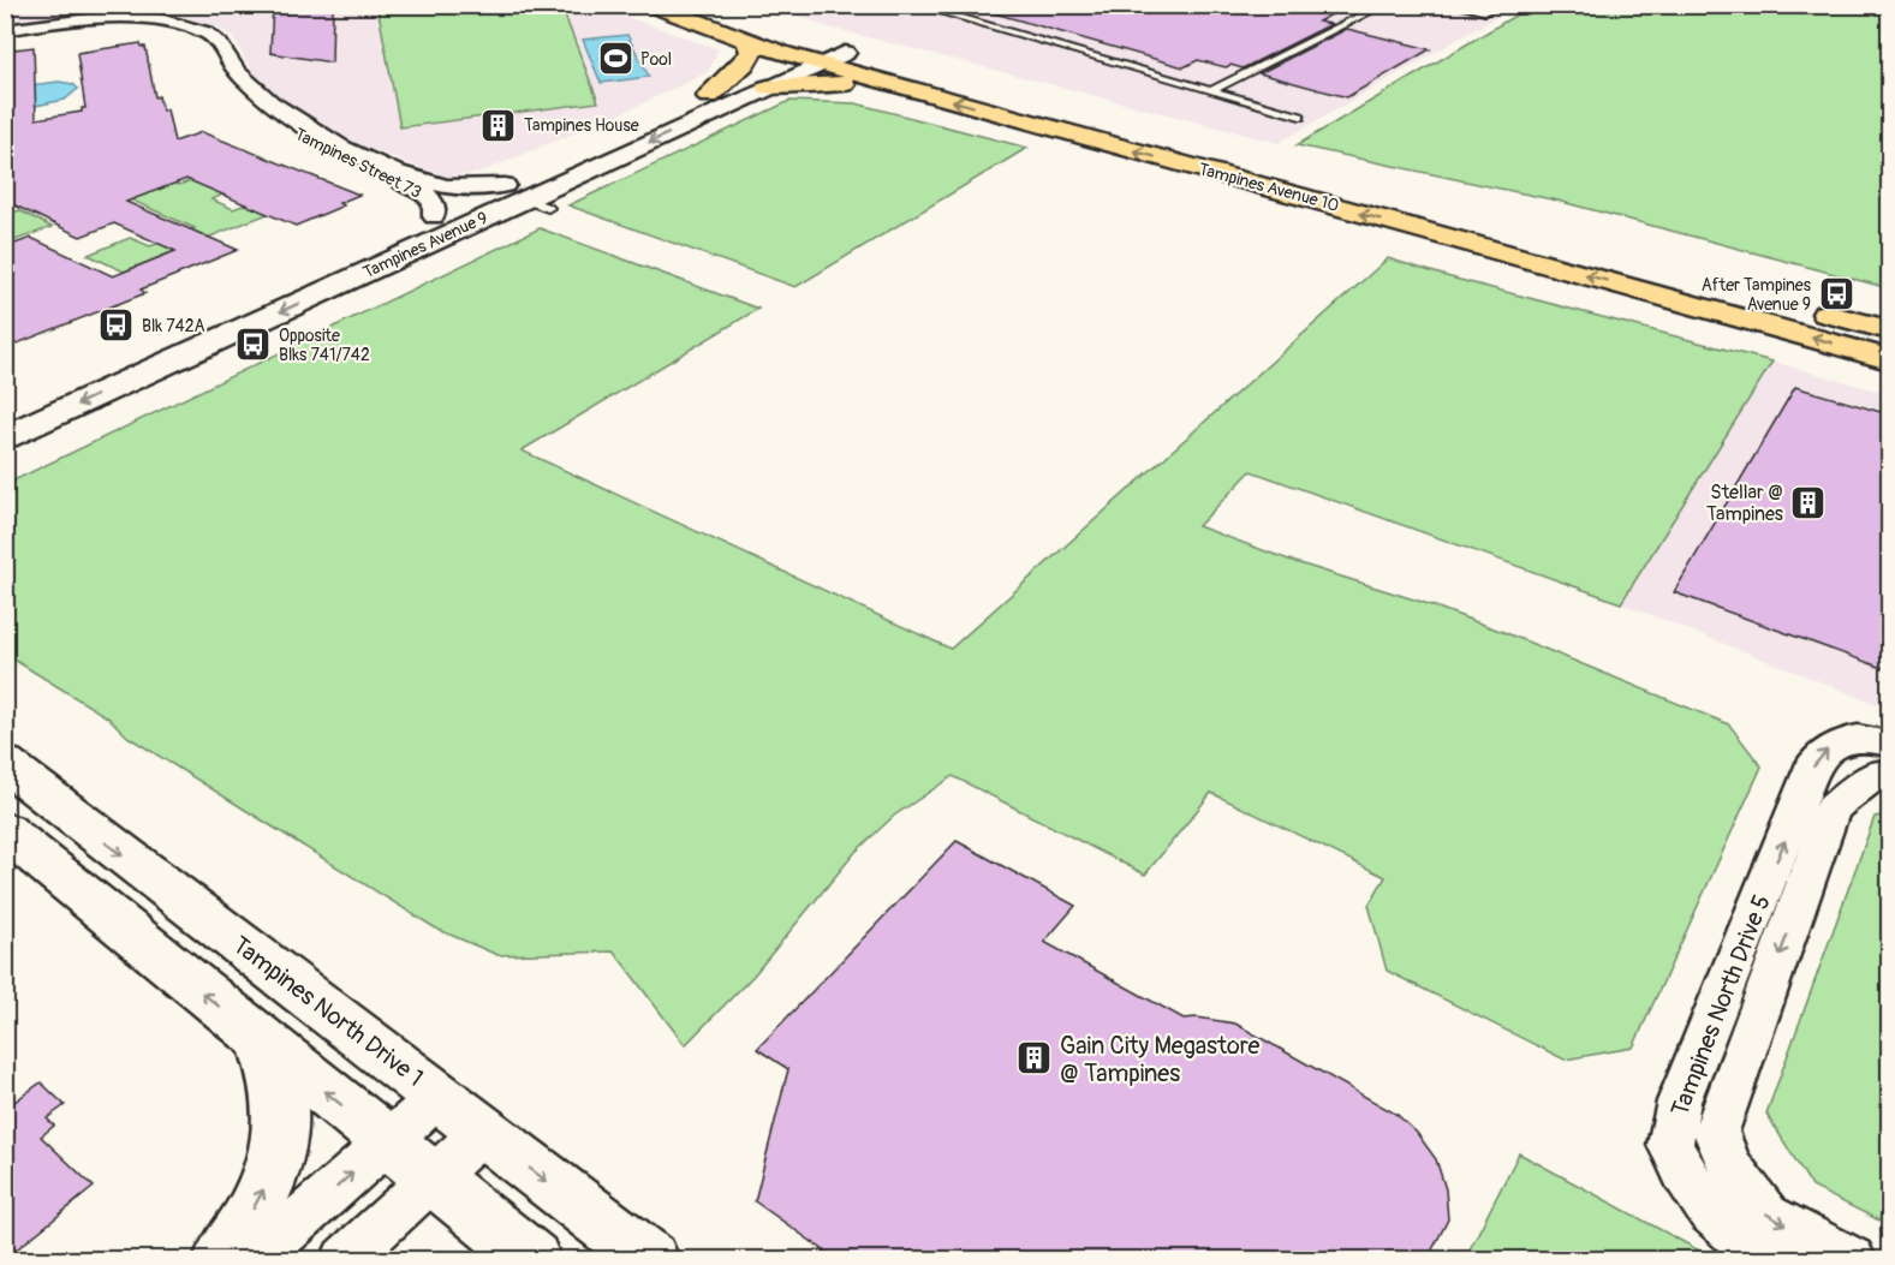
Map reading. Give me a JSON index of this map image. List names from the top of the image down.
{
  "streets": {
    "main road": ["Tampines Avenue 10", "Tampines Avenue 9", "Tampines North Drive 1"],
    "street": ["Tampines Street 73", "Tampines North Drive 5"]
  },
  "crossings": [
    ["Tampines Street 73", "Tampines Avenue 9"],
    ["Tampines Avenue 10", "Tampines Avenue 9"]
  ],
  "places": {
    "sports": ["Pool"],
    "building": ["Tampines House", "Stellar @ Tampines", "Gain City Megastore @ Tampines"],
    "bus stop": ["After Tampines Avenue 9", "Blk 742A", "Opposite Blks 741/742"]
  }
}
